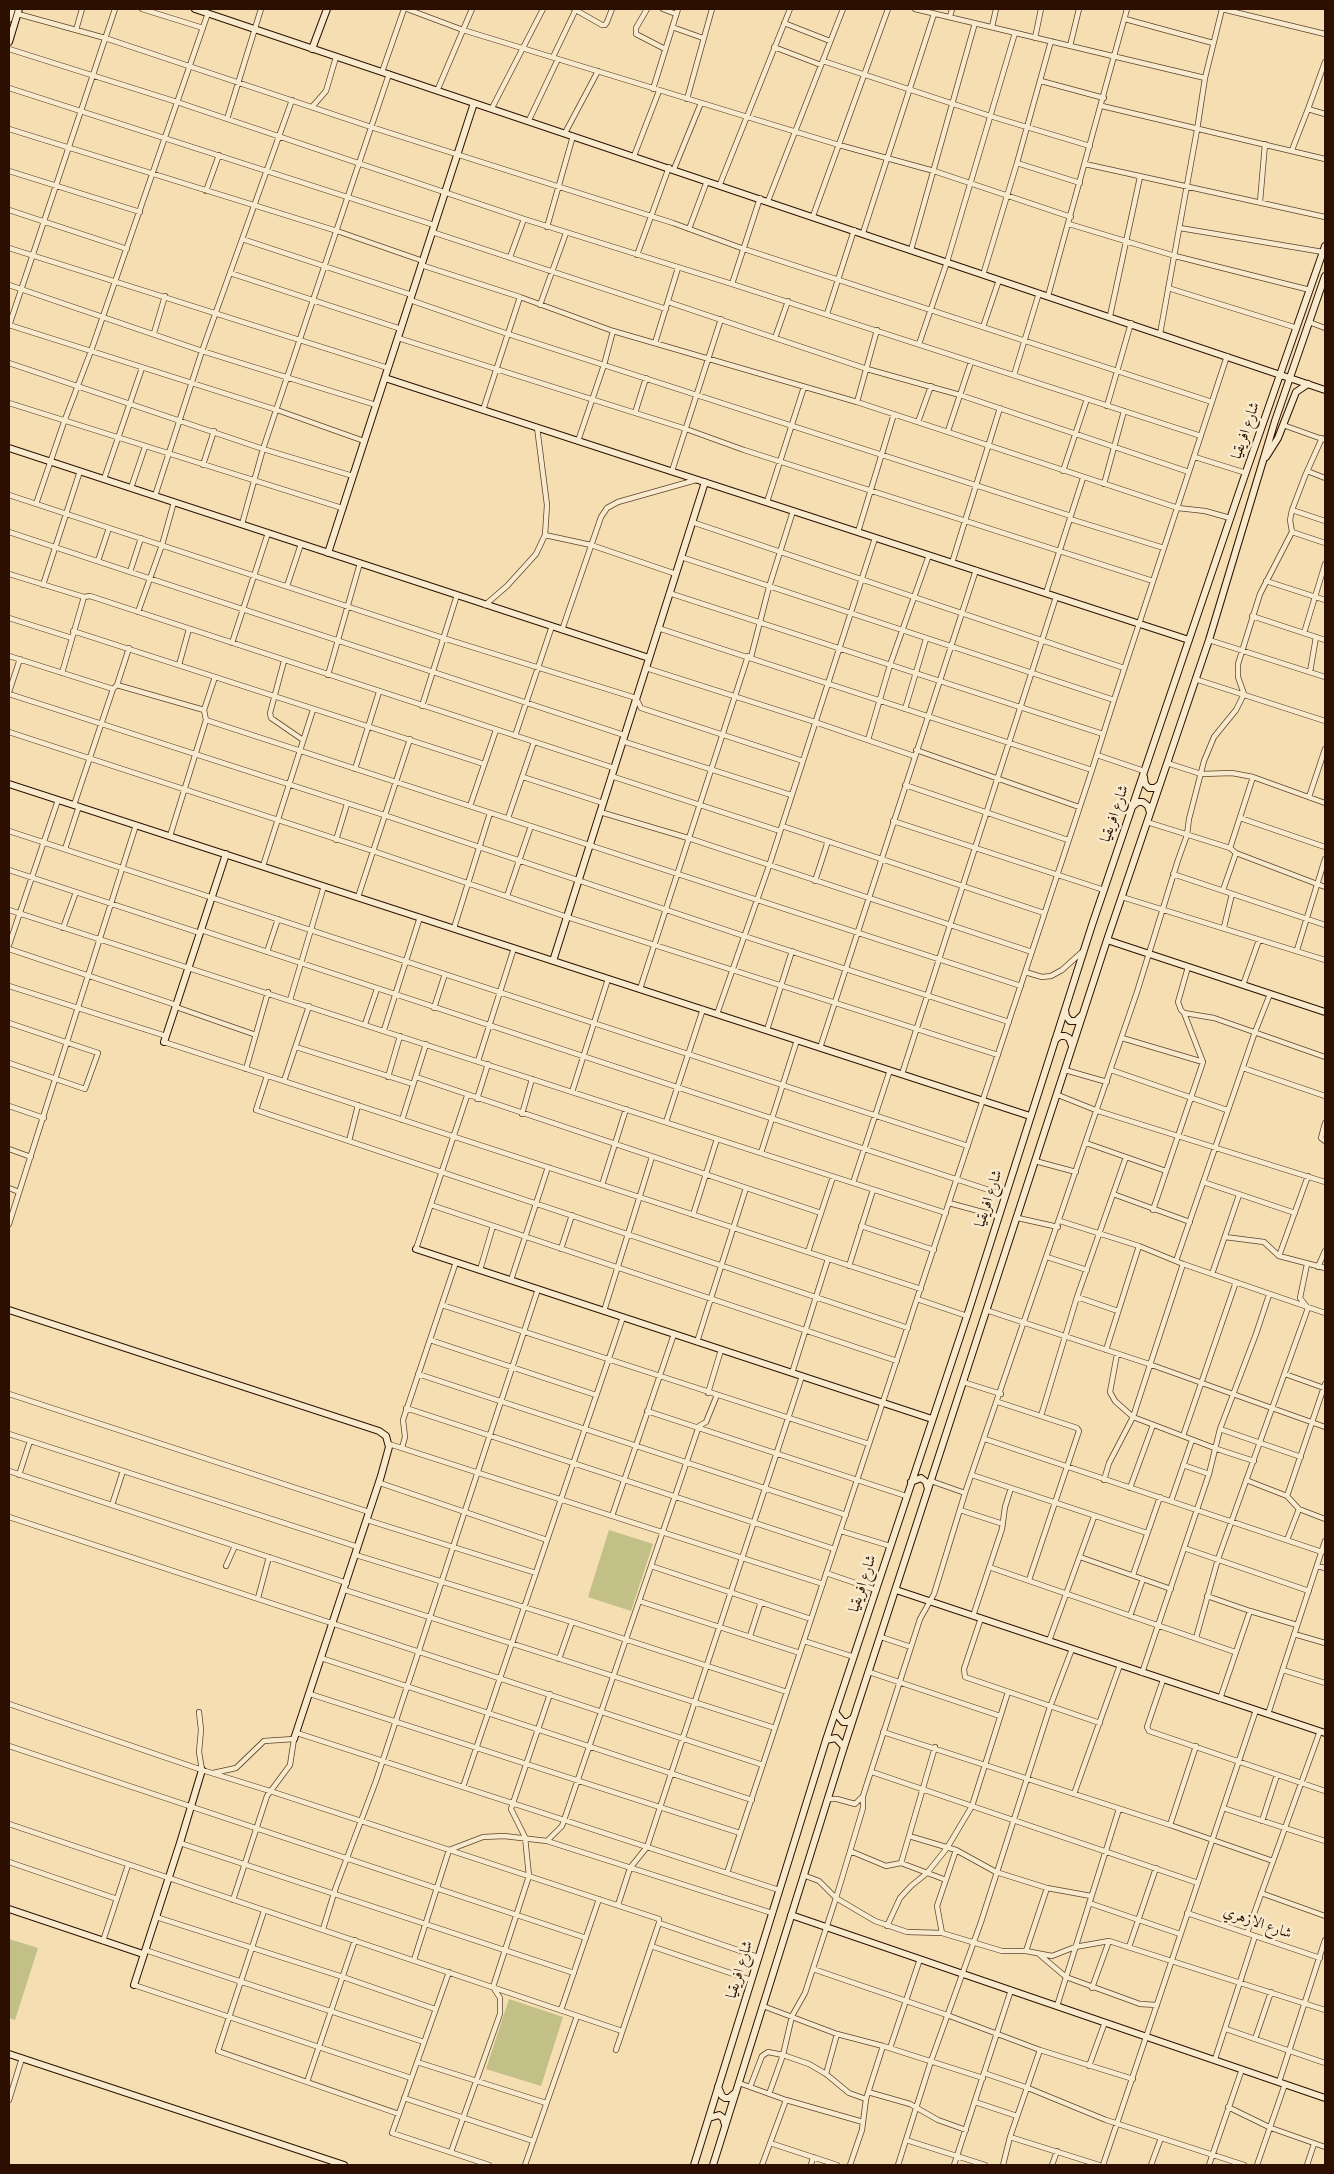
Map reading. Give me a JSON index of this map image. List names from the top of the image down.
{
  "streets": {
    "street": ["شارع افريقيا", "شارع الازهري"]
  }
}
